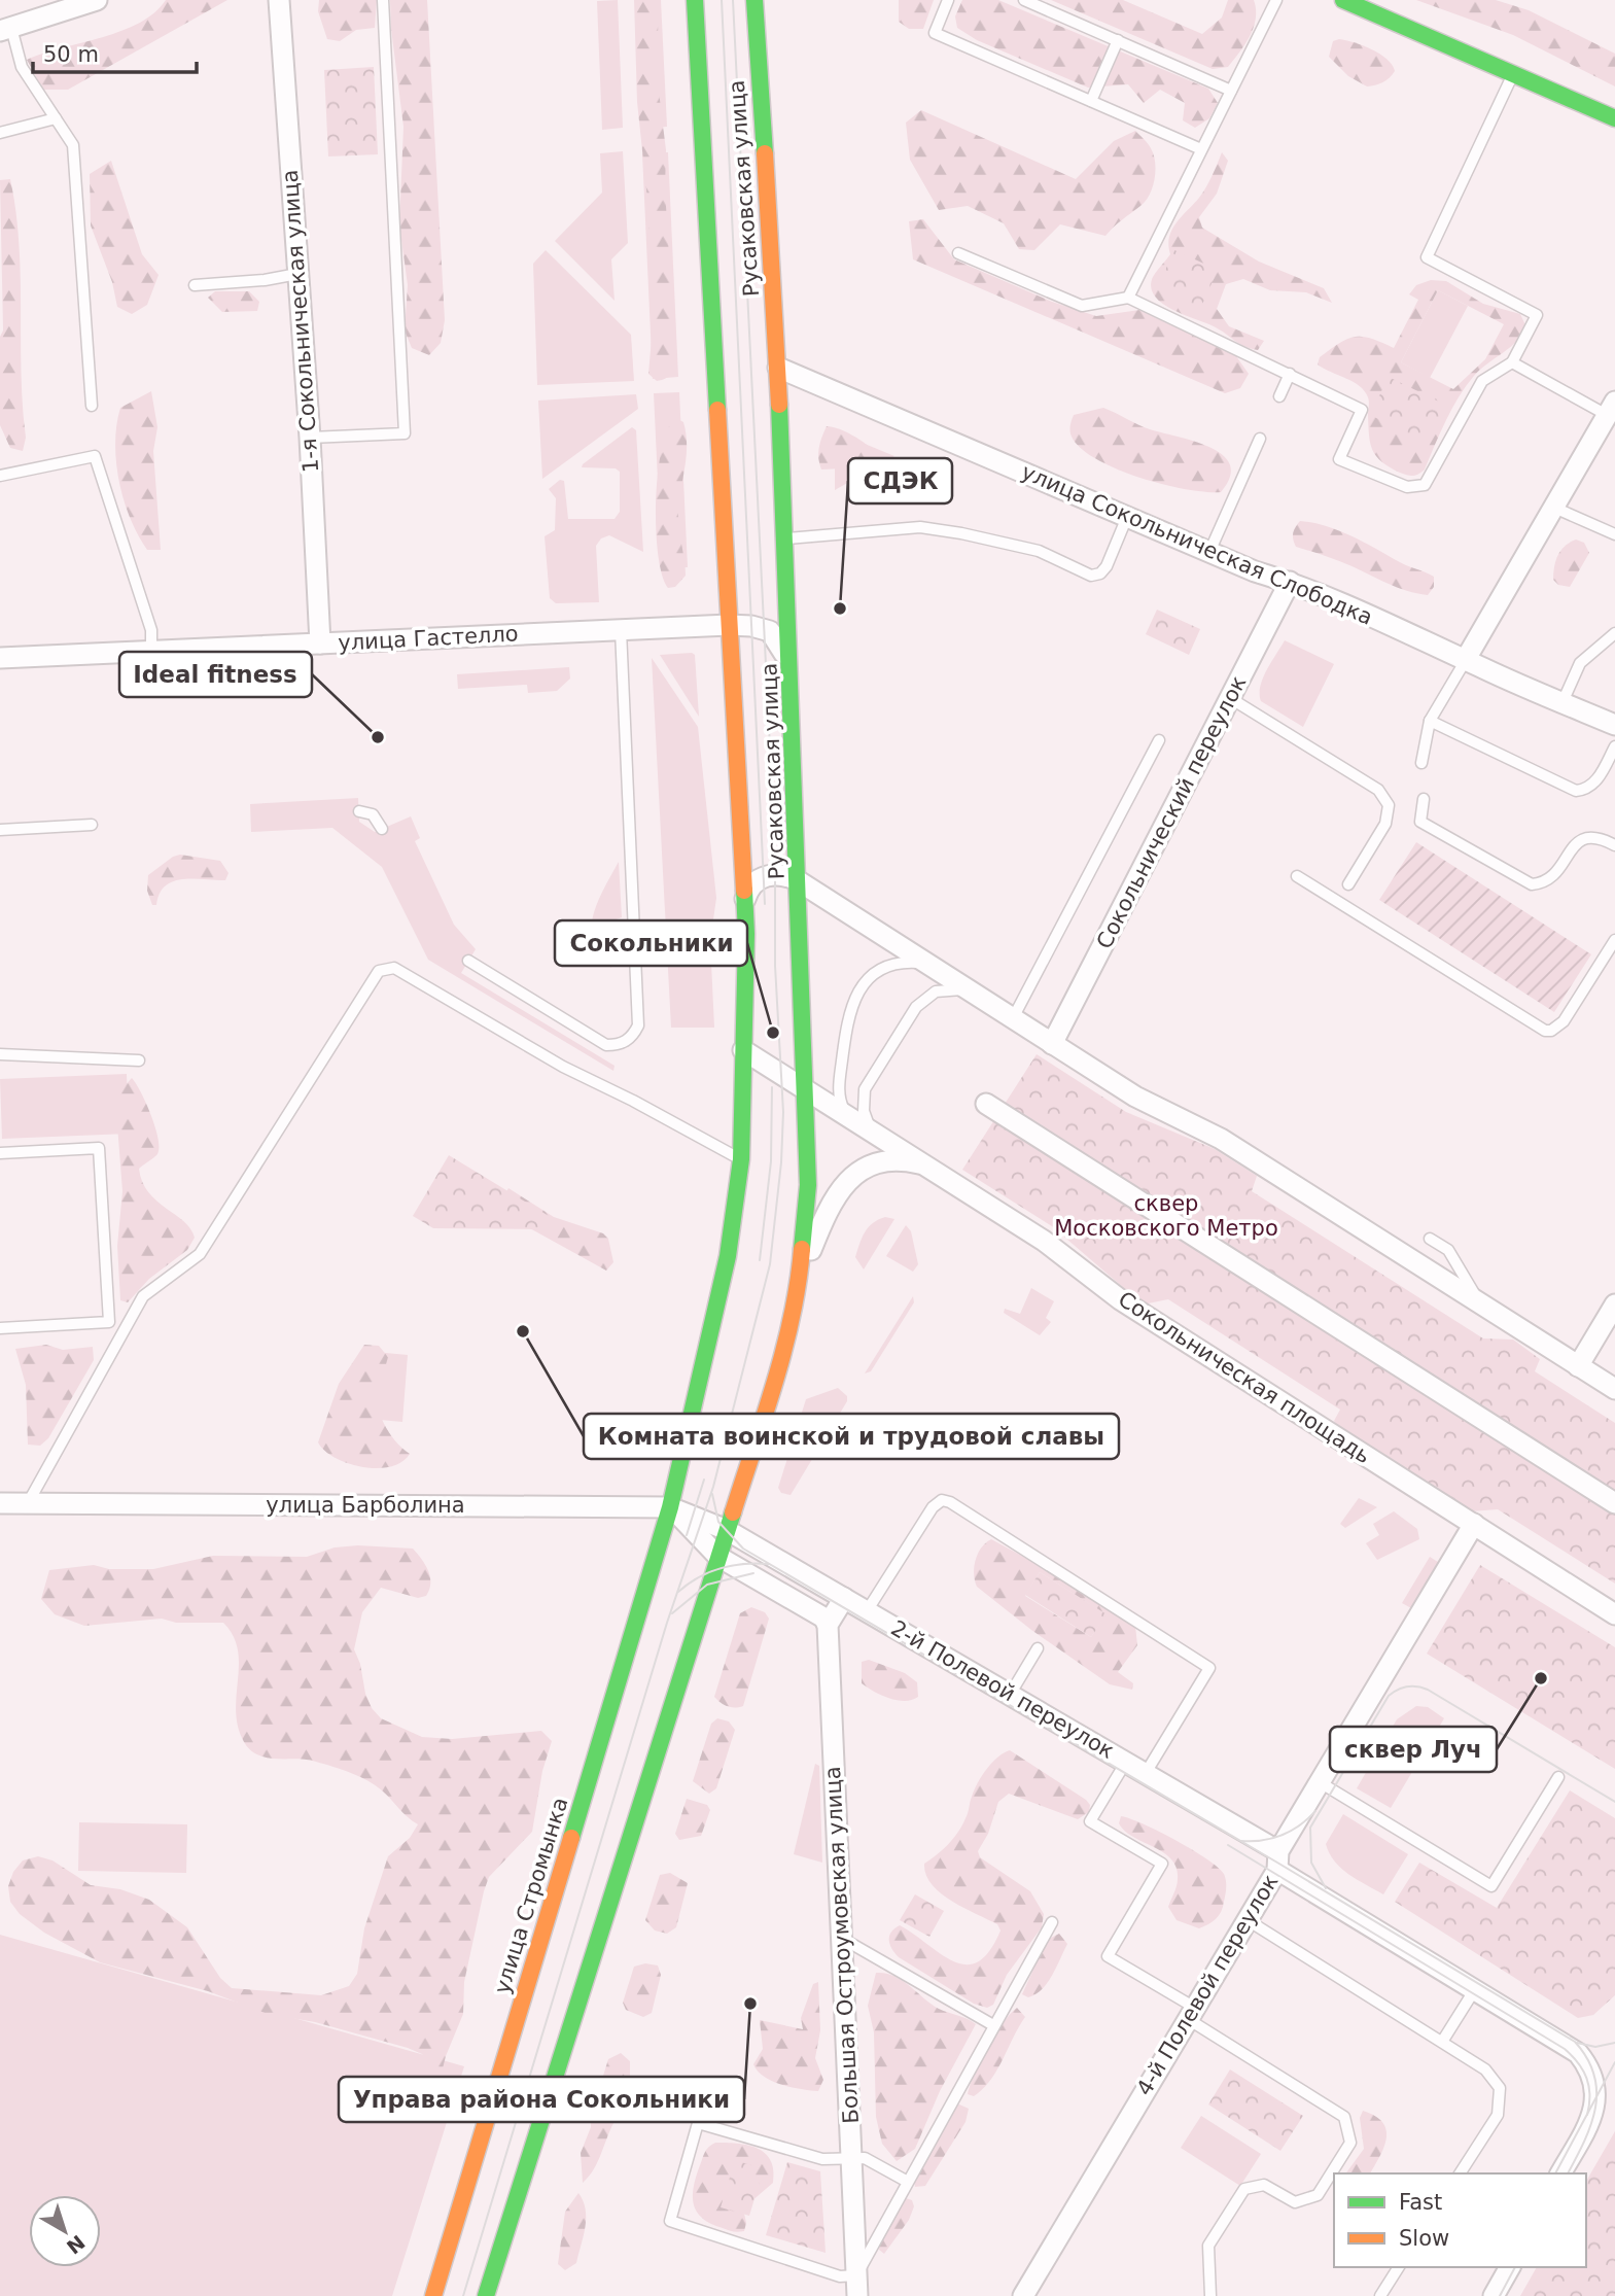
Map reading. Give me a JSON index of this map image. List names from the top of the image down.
{
  "streets": {
    "main road": ["Русаковская улица", "улица Стромынка"],
    "street": [
      "1-я Сокольническая улица",
      "улица Сокольническая Слободка",
      "улица Гастелло",
      "Сокольнический переулок",
      "Сокольническая площадь",
      "улица Барболина",
      "2-й Полевой переулок",
      "Большая Остроумовская улица",
      "4-й Полевой переулок"
    ]
  },
  "crossings": [
    ["Русаковская улица", "улица Сокольническая Слободка"],
    ["Русаковская улица", "улица Гастелло"],
    ["Русаковская улица", "Сокольническая площадь"],
    ["Русаковская улица", "улица Барболина"],
    ["Русаковская улица", "2-й Полевой переулок"],
    ["Русаковская улица", "улица Стромынка"],
    ["1-я Сокольническая улица", "улица Гастелло"],
    ["улица Сокольническая Слободка", "Сокольнический переулок"],
    ["Сокольническая площадь", "4-й Полевой переулок"],
    ["улица Барболина", "2-й Полевой переулок"],
    ["улица Барболина", "улица Стромынка"],
    ["2-й Полевой переулок", "4-й Полевой переулок"]
  ],
  "parks": ["сквер Московского Метро"],
  "places": [
    "СДЭК",
    "Ideal fitness",
    "Сокольники",
    "Комната воинской и трудовой славы",
    "сквер Луч",
    "Управа района Сокольники"
  ],
  "legend": ["Fast", "Slow"],
  "scale_bar": "50 m",
  "north": "bottom right"
}
